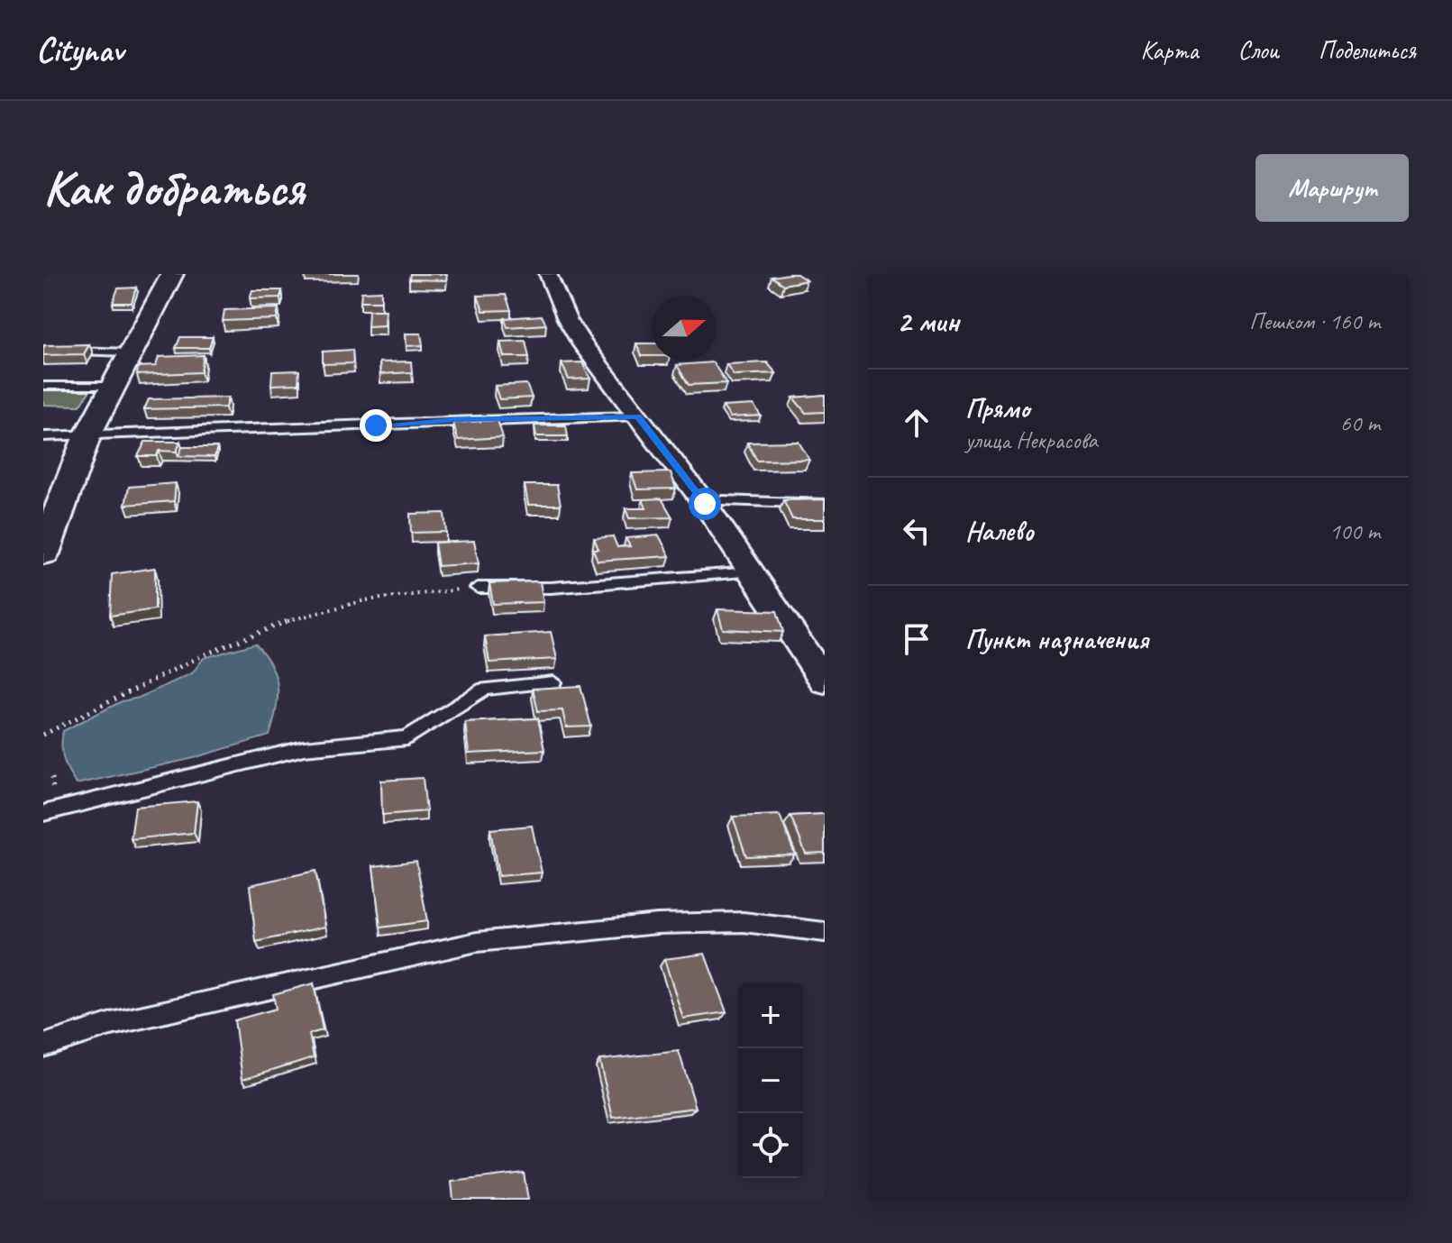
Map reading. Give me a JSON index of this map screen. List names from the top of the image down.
{
  "north": "right",
  "page": {
    "header": "Citynav",
    "nav": ["Карта", "Слои", "Поделиться"],
    "buttons": "Маршрут",
    "title": "Как добраться",
    "heading": ["2 мин", "Пешком · 160 m"],
    "list": [
      ["Прямо", "улица Некрасова", "60 m"],
      ["Налево", "100 m"],
      "Пункт назначения"
    ],
    "map_buttons": ["+", "−"]
  }
}
